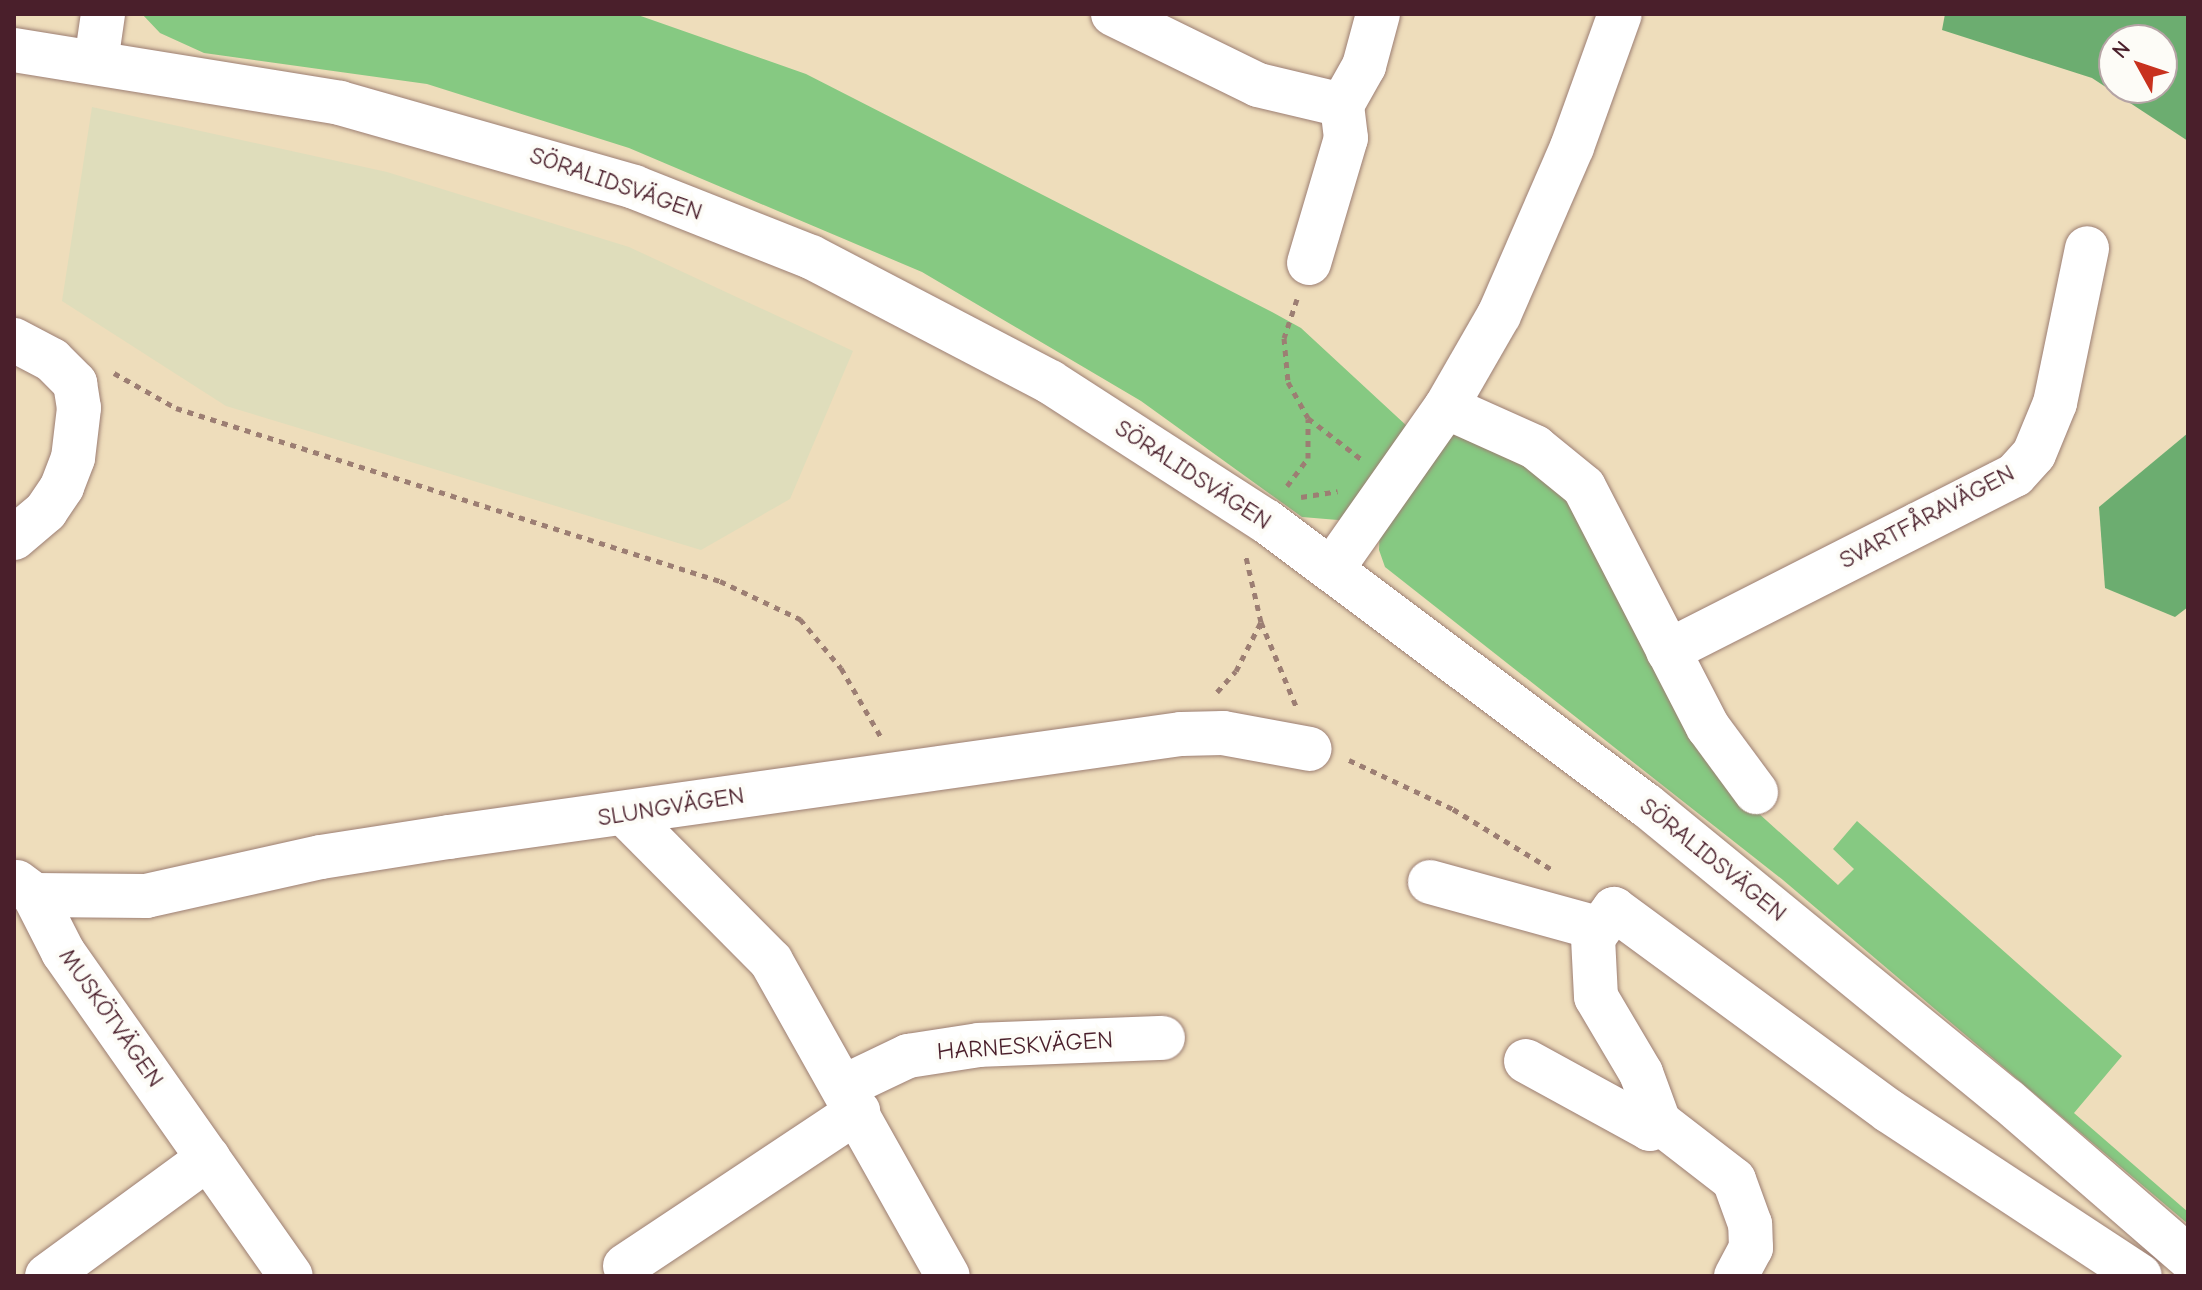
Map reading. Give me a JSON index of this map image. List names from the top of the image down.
{
  "streets": {
    "street": [
      "SÖRALIDSVÄGEN",
      "SVARTFÅRAVÄGEN",
      "SLUNGVÄGEN",
      "MUSKÖTVÄGEN",
      "HARNESKVÄGEN"
    ]
  },
  "crossings": [
    ["SLUNGVÄGEN", "MUSKÖTVÄGEN"]
  ],
  "north": "top left"
}
